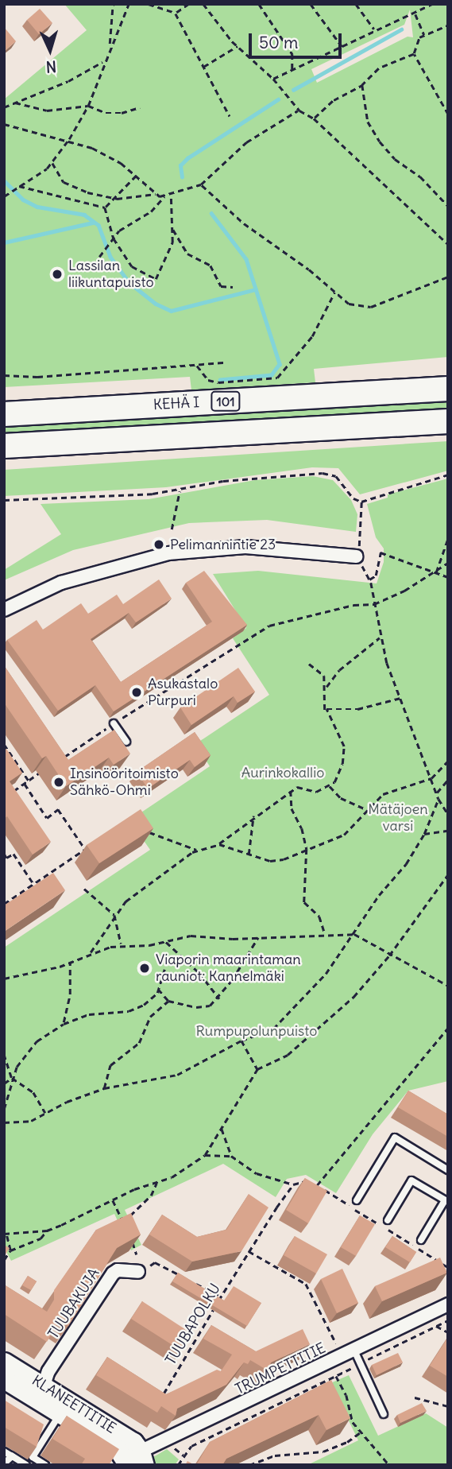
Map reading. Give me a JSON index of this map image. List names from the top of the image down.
{
  "streets": {
    "highway": ["101", "KEHÄ I"],
    "street": ["TUUBAKUJA", "TRUMPETTITIE", "KLANEETTITIE"],
    "path": ["TUUBAPOLKU"]
  },
  "crossings": [
    ["TUUBAKUJA", "KLANEETTITIE"],
    ["TRUMPETTITIE", "KLANEETTITIE"]
  ],
  "parks": ["Aurinkokallio", "Mätäjoen varsi", "Rumpupolunpuisto"],
  "places": [
    "Lassilan liikuntapuisto",
    "Pelimannintie 23",
    "Asukastalo Purpuri",
    "Insinööritoimisto Sähkö-Ohmi",
    "Viaporin maarintaman rauniot: Kannelmäki"
  ],
  "scale_bar": "50 m",
  "north": "bottom"
}
